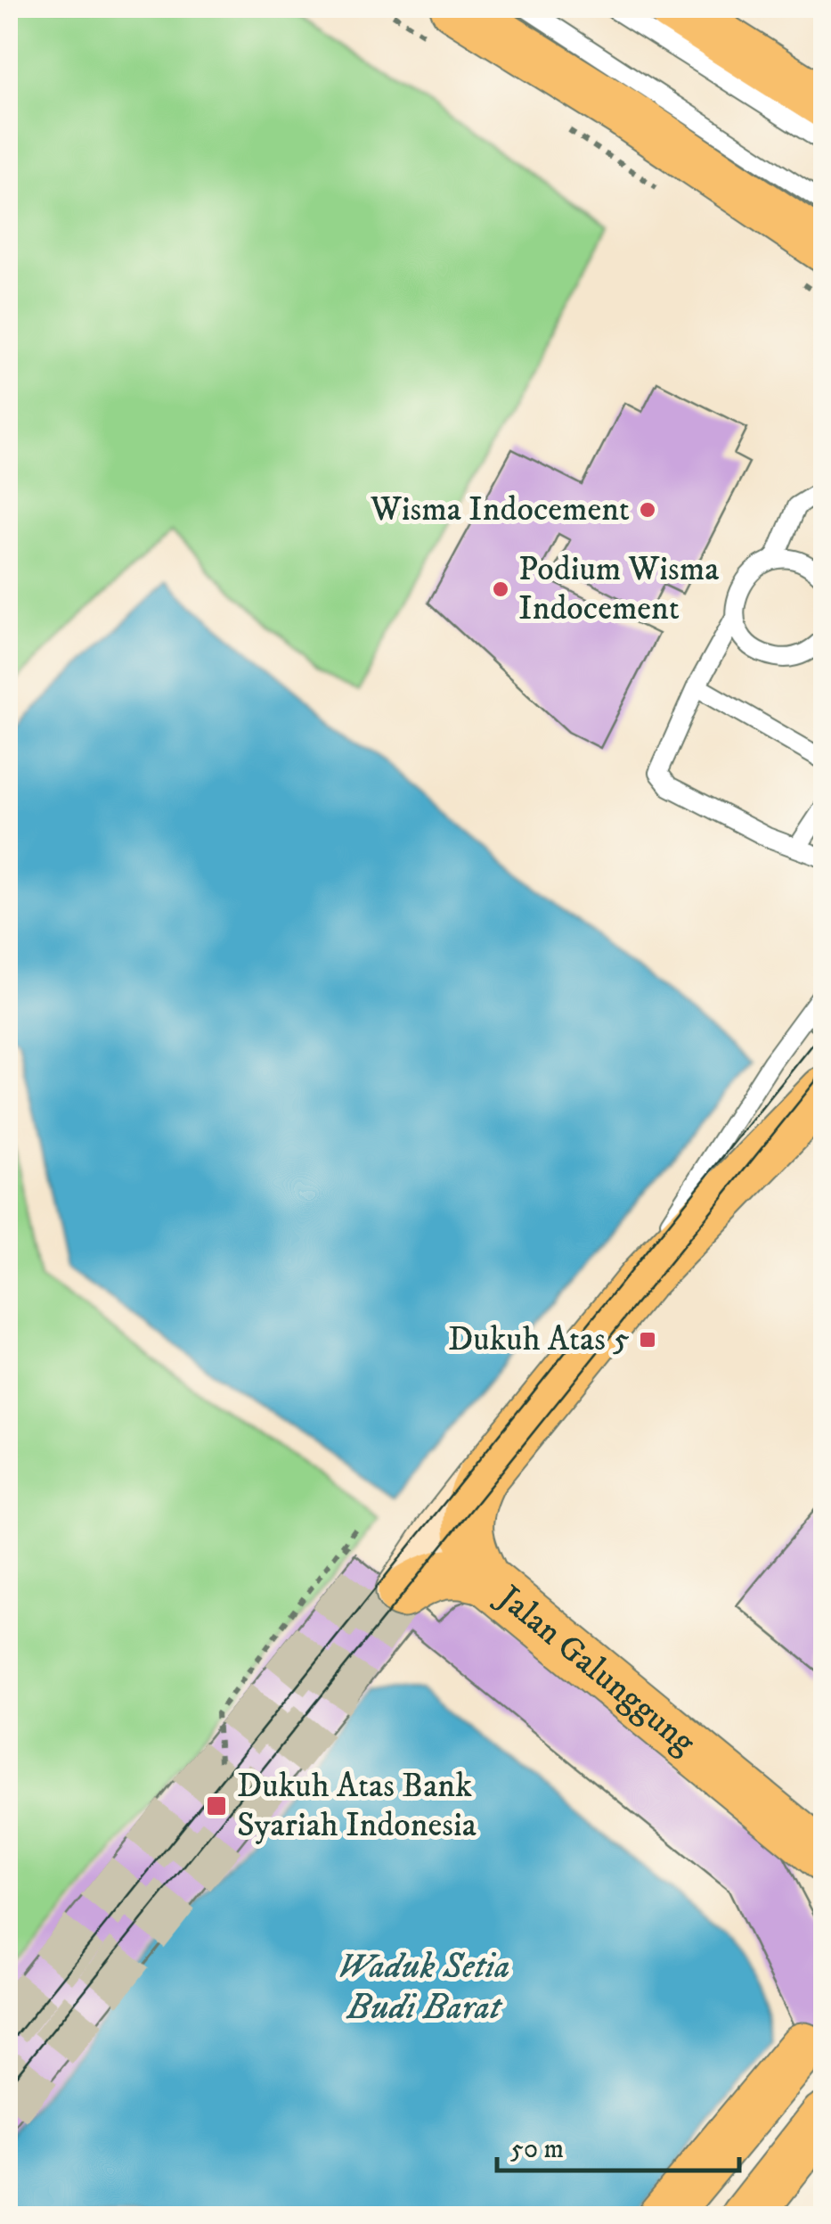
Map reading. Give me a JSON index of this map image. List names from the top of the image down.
{
  "streets": {
    "main road": ["Jalan Galunggung"]
  },
  "water": ["Waduk Setia Budi Barat"],
  "places": {
    "other": ["Wisma Indocement", "Podium Wisma Indocement"],
    "transit": ["Dukuh Atas 5", "Dukuh Atas Bank Syariah Indonesia"]
  },
  "scale_bar": "50 m"
}
